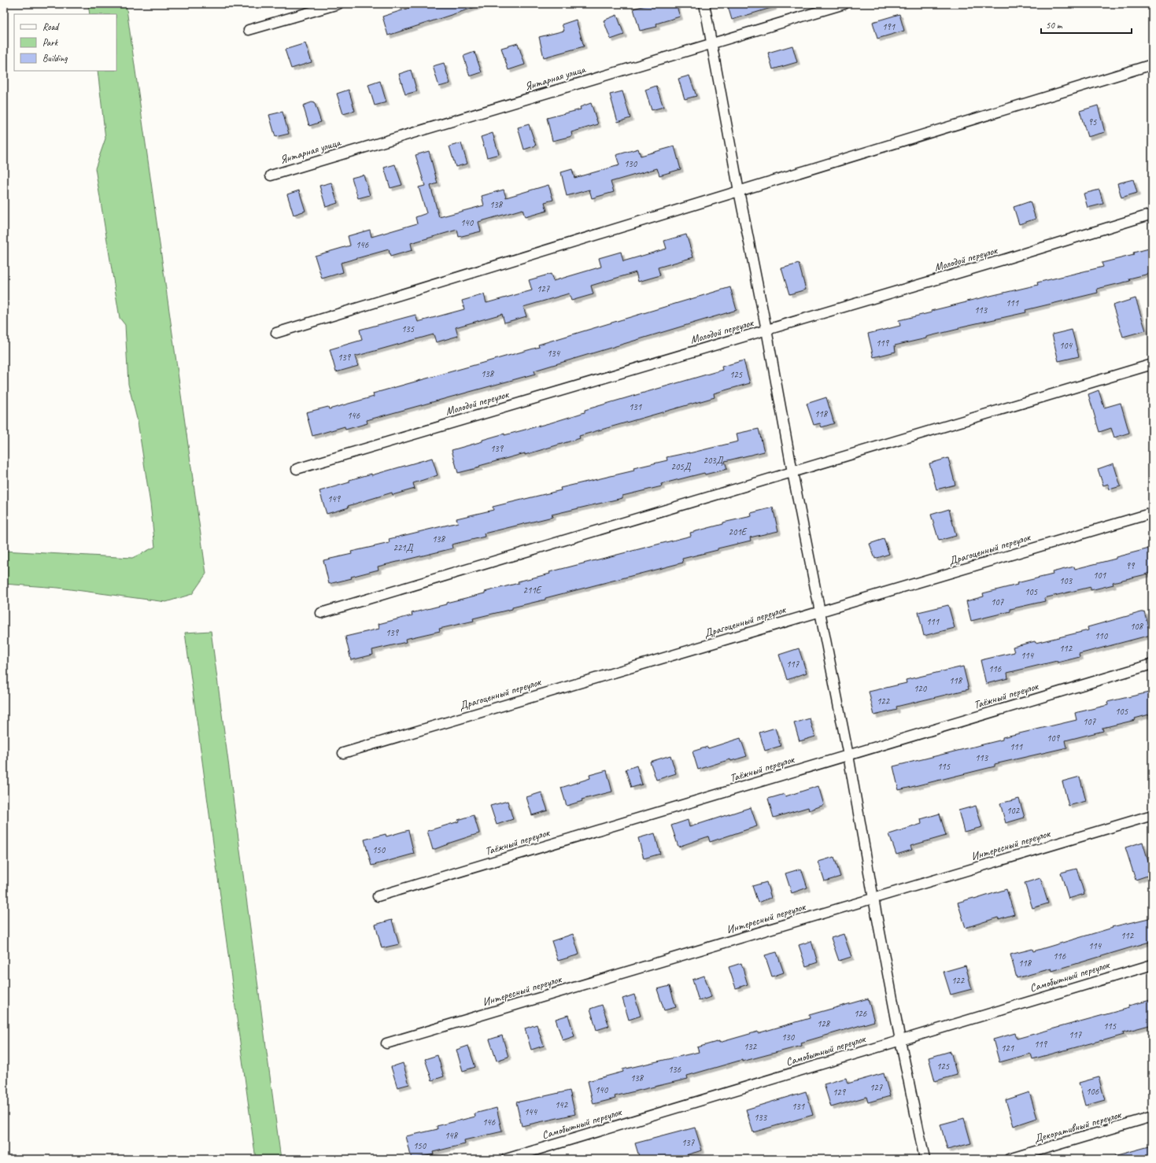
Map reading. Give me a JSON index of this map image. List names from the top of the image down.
{
  "streets": {
    "street": [
      "Янтарная улица",
      "Молодой переулок",
      "Драгоценный переулок",
      "Таёжный переулок",
      "Интересный переулок",
      "Самобытный переулок",
      "Декоративный переулок"
    ]
  },
  "house_numbers": [
    "191",
    "95",
    "130",
    "138",
    "140",
    "146",
    "127",
    "111",
    "113",
    "135",
    "119",
    "104",
    "134",
    "139",
    "138",
    "125",
    "131",
    "118",
    "146",
    "139",
    "203Д",
    "205Д",
    "149",
    "201Е",
    "138",
    "221Д",
    "99",
    "101",
    "103",
    "211Е",
    "105",
    "107",
    "111",
    "108",
    "139",
    "110",
    "112",
    "114",
    "117",
    "116",
    "118",
    "120",
    "122",
    "105",
    "107",
    "109",
    "111",
    "113",
    "115",
    "102",
    "150",
    "112",
    "114",
    "116",
    "118",
    "122",
    "126",
    "128",
    "115",
    "117",
    "130",
    "119",
    "132",
    "121",
    "125",
    "136",
    "138",
    "127",
    "140",
    "106",
    "129",
    "142",
    "131",
    "144",
    "133",
    "146",
    "148",
    "137",
    "150"
  ],
  "legend": ["Road", "Park", "Building"],
  "scale_bar": "50 m"
}
